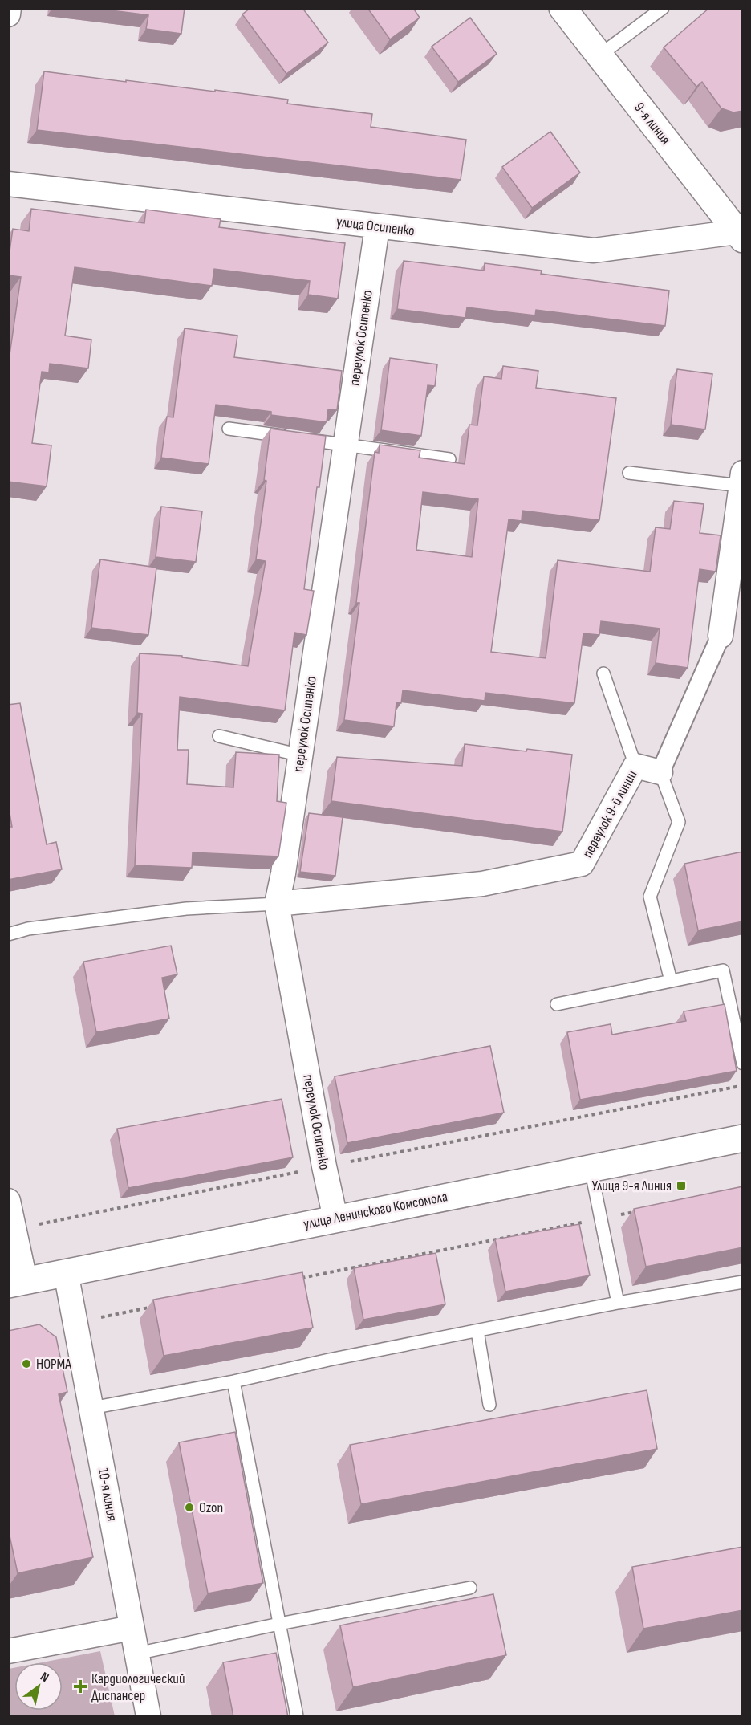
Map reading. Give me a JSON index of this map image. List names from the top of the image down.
{
  "streets": {
    "street": [
      "9-я линия",
      "улица Осипенко",
      "переулок Осипенко",
      "переулок 9-й линии",
      "улица Ленинского Комсомола",
      "10-я линия"
    ]
  },
  "crossings": [
    ["9-я линия", "улица Осипенко"],
    ["улица Осипенко", "переулок Осипенко"],
    ["переулок Осипенко", "переулок 9-й линии"],
    ["переулок Осипенко", "улица Ленинского Комсомола"],
    ["улица Ленинского Комсомола", "10-я линия"]
  ],
  "places": {
    "transit": ["Улица 9-я Линия"],
    "other": ["НОРМА", "Ozon"],
    "health": ["Кардиологический Диспансер"]
  },
  "north": "top right"
}
